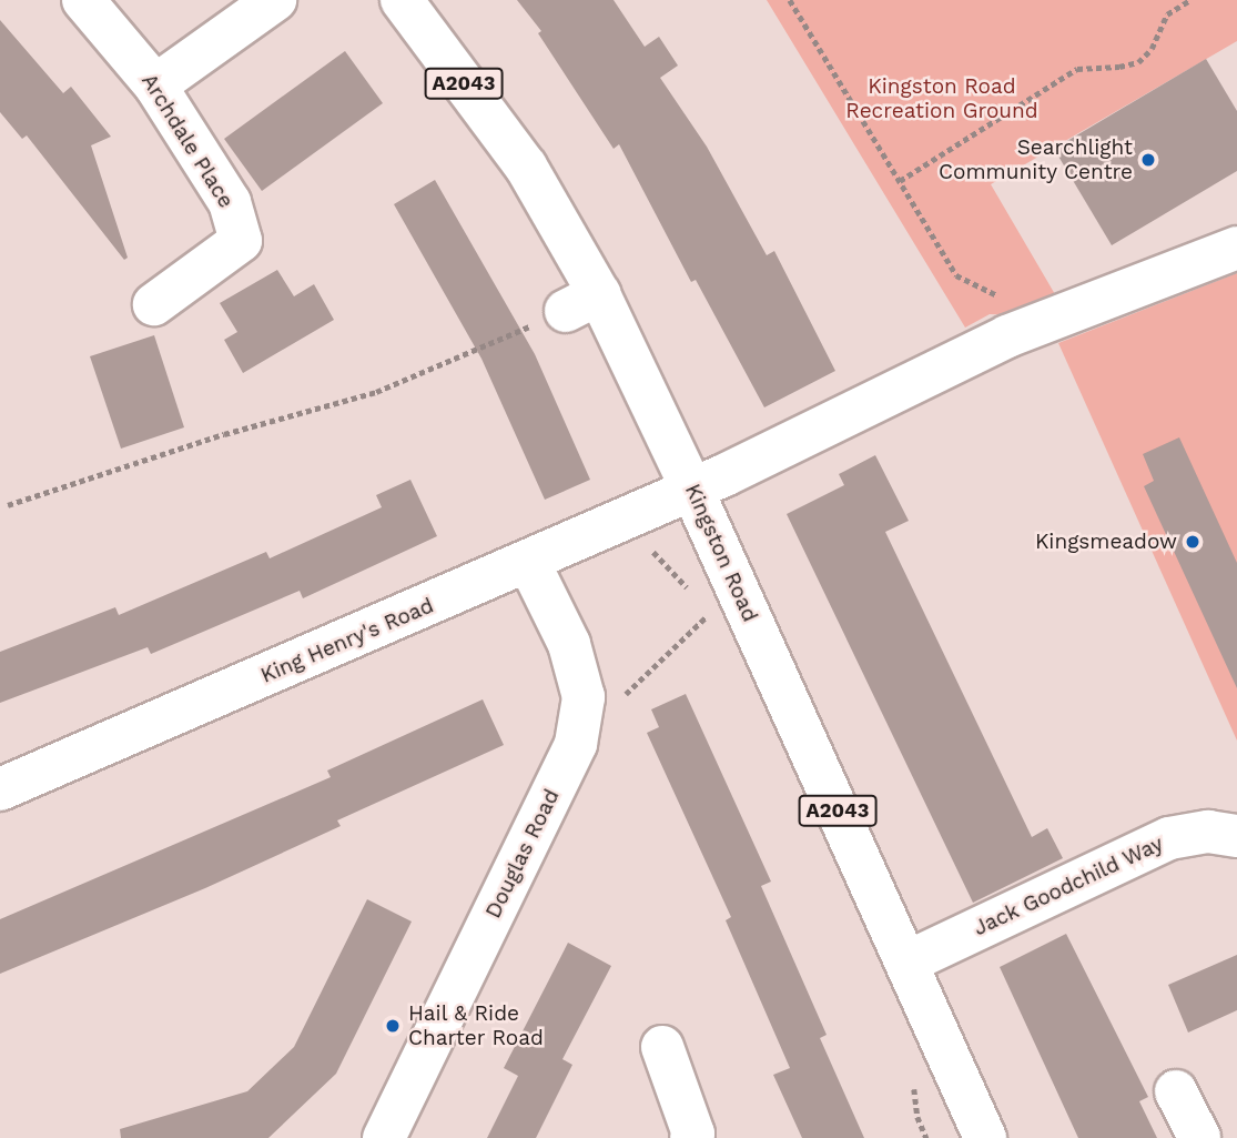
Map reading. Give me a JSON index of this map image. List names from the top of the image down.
{
  "streets": {
    "street": [
      "A2043",
      "Archdale Place",
      "Kingston Road",
      "King Henry's Road",
      "Douglas Road",
      "Jack Goodchild Way"
    ]
  },
  "crossings": [
    ["Kingston Road", "King Henry's Road"],
    ["Kingston Road", "Jack Goodchild Way"],
    ["King Henry's Road", "Douglas Road"]
  ],
  "parks": ["Kingston Road Recreation Ground"],
  "places": ["Searchlight Community Centre", "Kingsmeadow", "Hail & Ride Charter Road"]
}
